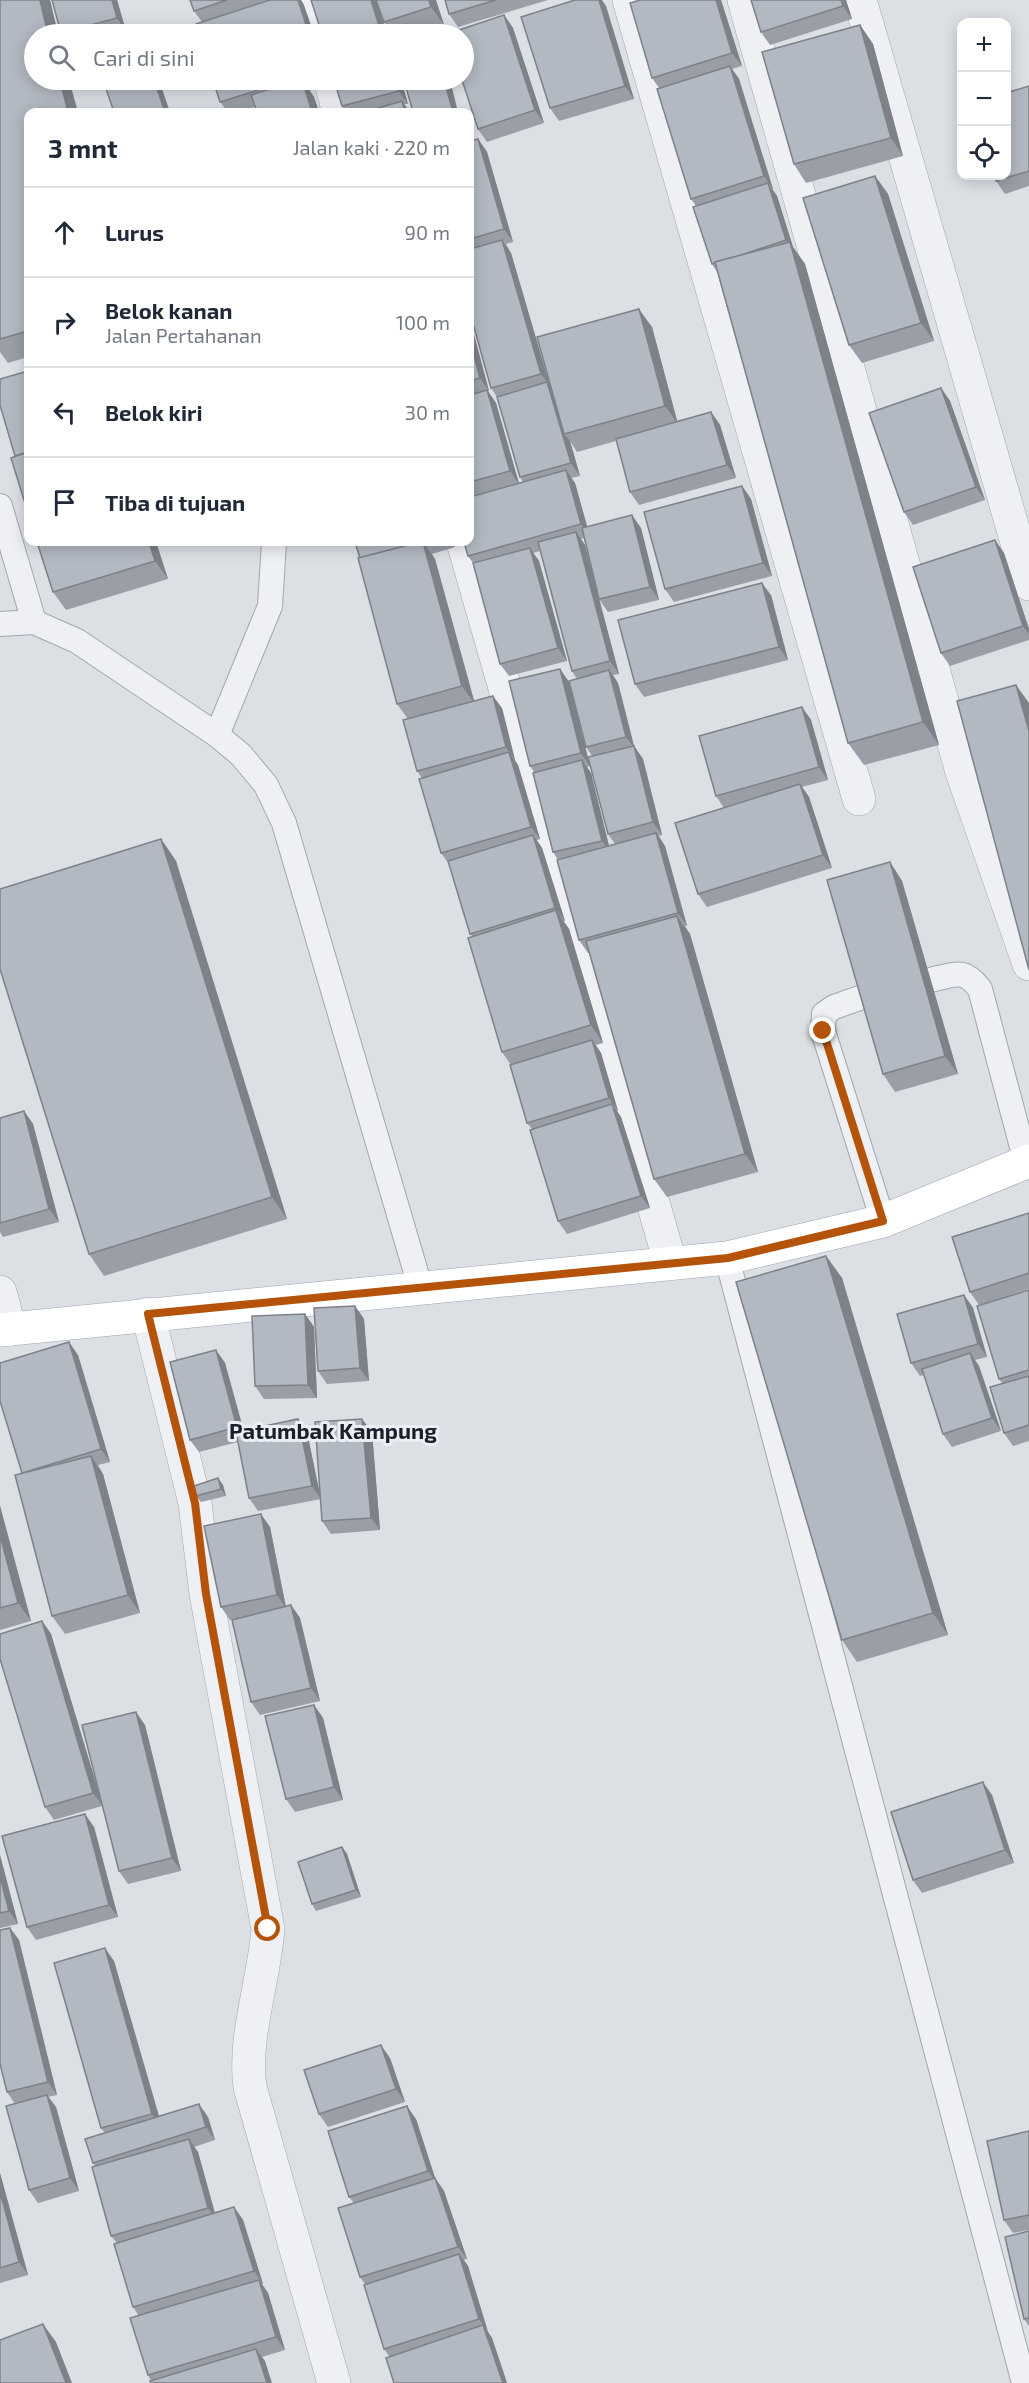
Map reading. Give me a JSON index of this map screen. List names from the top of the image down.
{
  "districts": ["Patumbak Kampung"],
  "page": {
    "map_buttons": ["+", "−"],
    "search": "Cari di sini",
    "heading": ["3 mnt", "Jalan kaki · 220 m"],
    "list": [
      ["Lurus", "90 m"],
      ["Belok kanan", "Jalan Pertahanan", "100 m"],
      ["Belok kiri", "30 m"],
      "Tiba di tujuan"
    ]
  }
}
